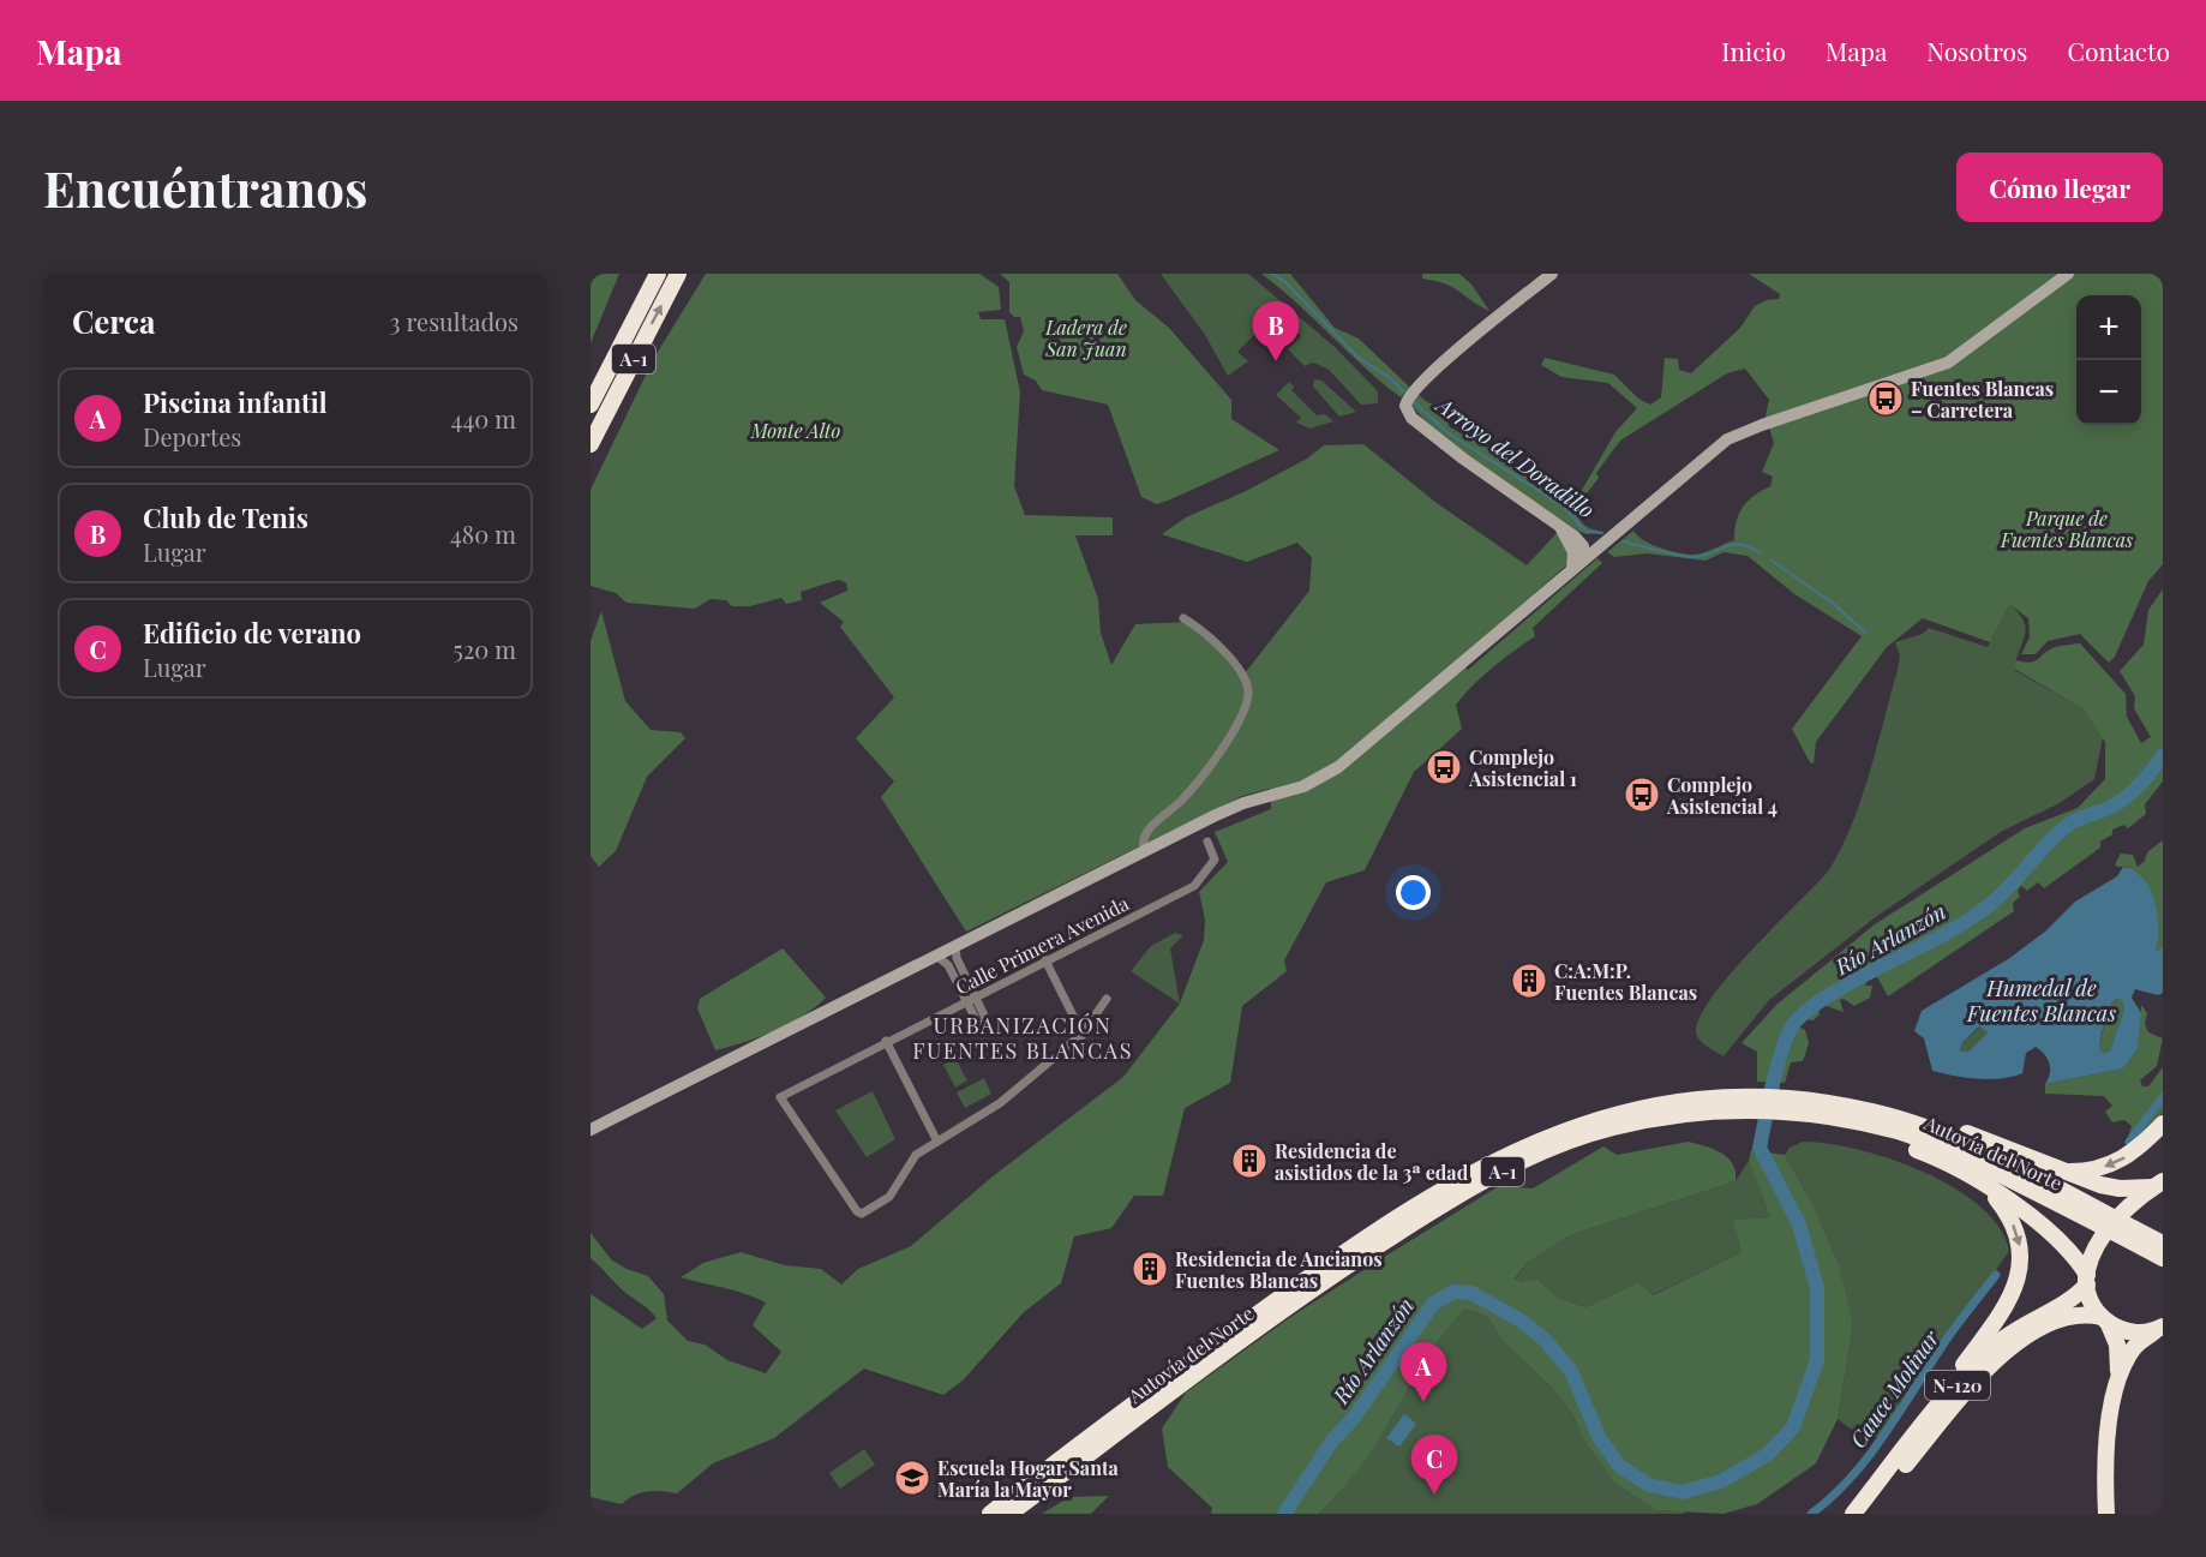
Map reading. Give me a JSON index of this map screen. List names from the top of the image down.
{
  "streets": {
    "highway": ["A-1", "Autovía del Norte", "N-120"],
    "street": ["Calle Primera Avenida"]
  },
  "districts": ["URBANIZACIÓN FUENTES BLANCAS"],
  "water": [
    "Arroyo del Doradillo",
    "Río Arlanzón",
    "Humedal de Fuentes Blancas",
    "Cauce Molinar"
  ],
  "parks": ["Ladera de San Juan", "Monte Alto", "Parque de Fuentes Blancas"],
  "places": {
    "bus stop": ["Fuentes Blancas – Carretera", "Complejo Asistencial 1", "Complejo Asistencial 4"],
    "building": ["C:A:M:P. Fuentes Blancas", "Residencia de asistidos de la 3ª edad", "Residencia de Ancianos Fuentes Blancas"],
    "school or university": ["Escuela Hogar Santa María la Mayor"]
  },
  "page": {
    "header": "Mapa",
    "nav": [
      "Inicio",
      "Mapa",
      "Nosotros",
      "Contacto"
    ],
    "buttons": "Cómo llegar",
    "title": "Encuéntranos",
    "heading": ["Cerca", "3 resultados"],
    "map_buttons": ["+", "−"],
    "pins": ["B", "A", "C"],
    "list": [
      {
        "mark": "A",
        "name": "Piscina infantil",
        "note": "Deportes",
        "value": "440 m"
      },
      {
        "mark": "B",
        "name": "Club de Tenis",
        "note": "Lugar",
        "value": "480 m"
      },
      {
        "mark": "C",
        "name": "Edificio de verano",
        "note": "Lugar",
        "value": "520 m"
      }
    ]
  }
}
